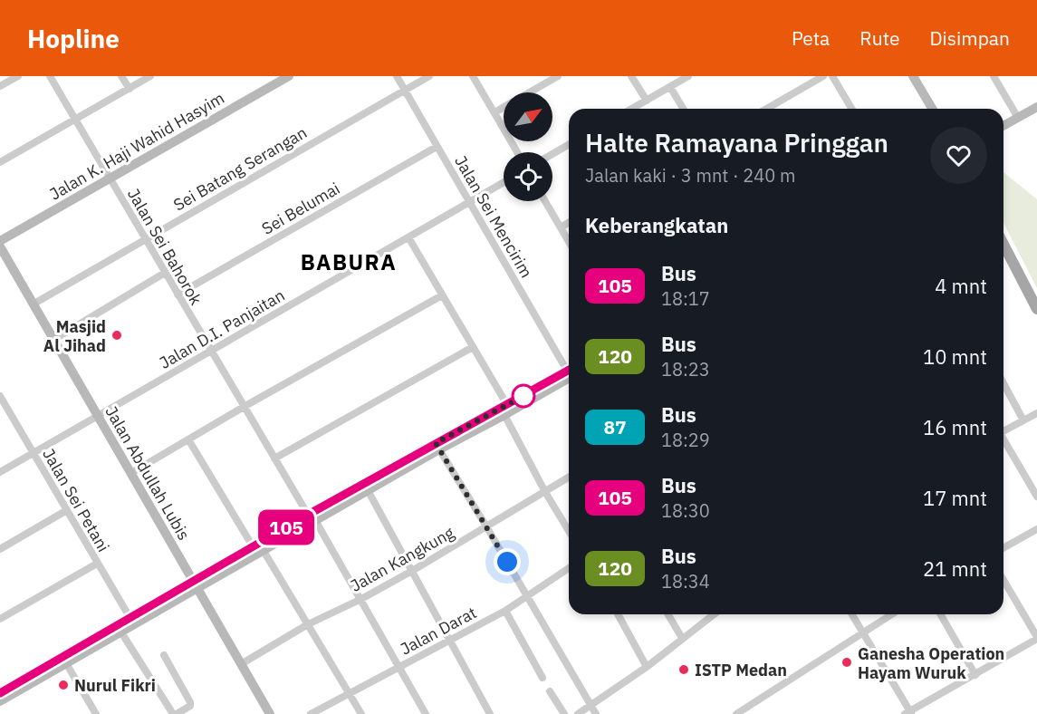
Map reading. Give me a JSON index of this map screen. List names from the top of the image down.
{
  "streets": {
    "main road": ["Jalan K. Haji Wahid Hasyim", "Jalan Abdullah Lubis"],
    "street": [
      "Sei Batang Serangan",
      "Sei Belumai",
      "Jalan Sei Mencirim",
      "Jalan Sei Bahorok",
      "Jalan D.I. Panjaitan",
      "Jalan Sei Petani",
      "Jalan Kangkung",
      "Jalan Darat"
    ]
  },
  "crossings": [
    ["Jalan K. Haji Wahid Hasyim", "Jalan Sei Bahorok"],
    ["Sei Batang Serangan", "Jalan Sei Mencirim"],
    ["Sei Batang Serangan", "Jalan Sei Bahorok"],
    ["Sei Batang Serangan", "Jalan Abdullah Lubis"],
    ["Sei Belumai", "Jalan Sei Mencirim"],
    ["Sei Belumai", "Jalan Sei Bahorok"],
    ["Jalan Sei Mencirim", "Jalan D.I. Panjaitan"],
    ["Jalan Sei Bahorok", "Jalan D.I. Panjaitan"],
    ["Jalan Sei Bahorok", "Jalan Kangkung"],
    ["Jalan Sei Bahorok", "Jalan Darat"],
    ["Jalan D.I. Panjaitan", "Jalan Abdullah Lubis"],
    ["Jalan D.I. Panjaitan", "Jalan Sei Petani"],
    ["Jalan Abdullah Lubis", "Jalan Kangkung"]
  ],
  "districts": ["BABURA"],
  "places": [
    "Masjid Al Jihad",
    "Ganesha Operation Hayam Wuruk",
    "ISTP Medan",
    "Nurul Fikri"
  ],
  "lines": ["bus line 105"],
  "north": "top right",
  "page": {
    "header": "Hopline",
    "nav": ["Peta", "Rute", "Disimpan"],
    "on_map": "105",
    "heading": [
      ["Halte Ramayana Pringgan", "Jalan kaki · 3 mnt · 240 m"],
      "Keberangkatan"
    ],
    "list": [
      {
        "mark": "105",
        "name": "Bus",
        "note": "18:17",
        "value": "4 mnt"
      },
      {
        "mark": "120",
        "name": "Bus",
        "note": "18:23",
        "value": "10 mnt"
      },
      {
        "mark": "87",
        "name": "Bus",
        "note": "18:29",
        "value": "16 mnt"
      },
      {
        "mark": "105",
        "name": "Bus",
        "note": "18:30",
        "value": "17 mnt"
      },
      {
        "mark": "120",
        "name": "Bus",
        "note": "18:34",
        "value": "21 mnt"
      }
    ]
  }
}
